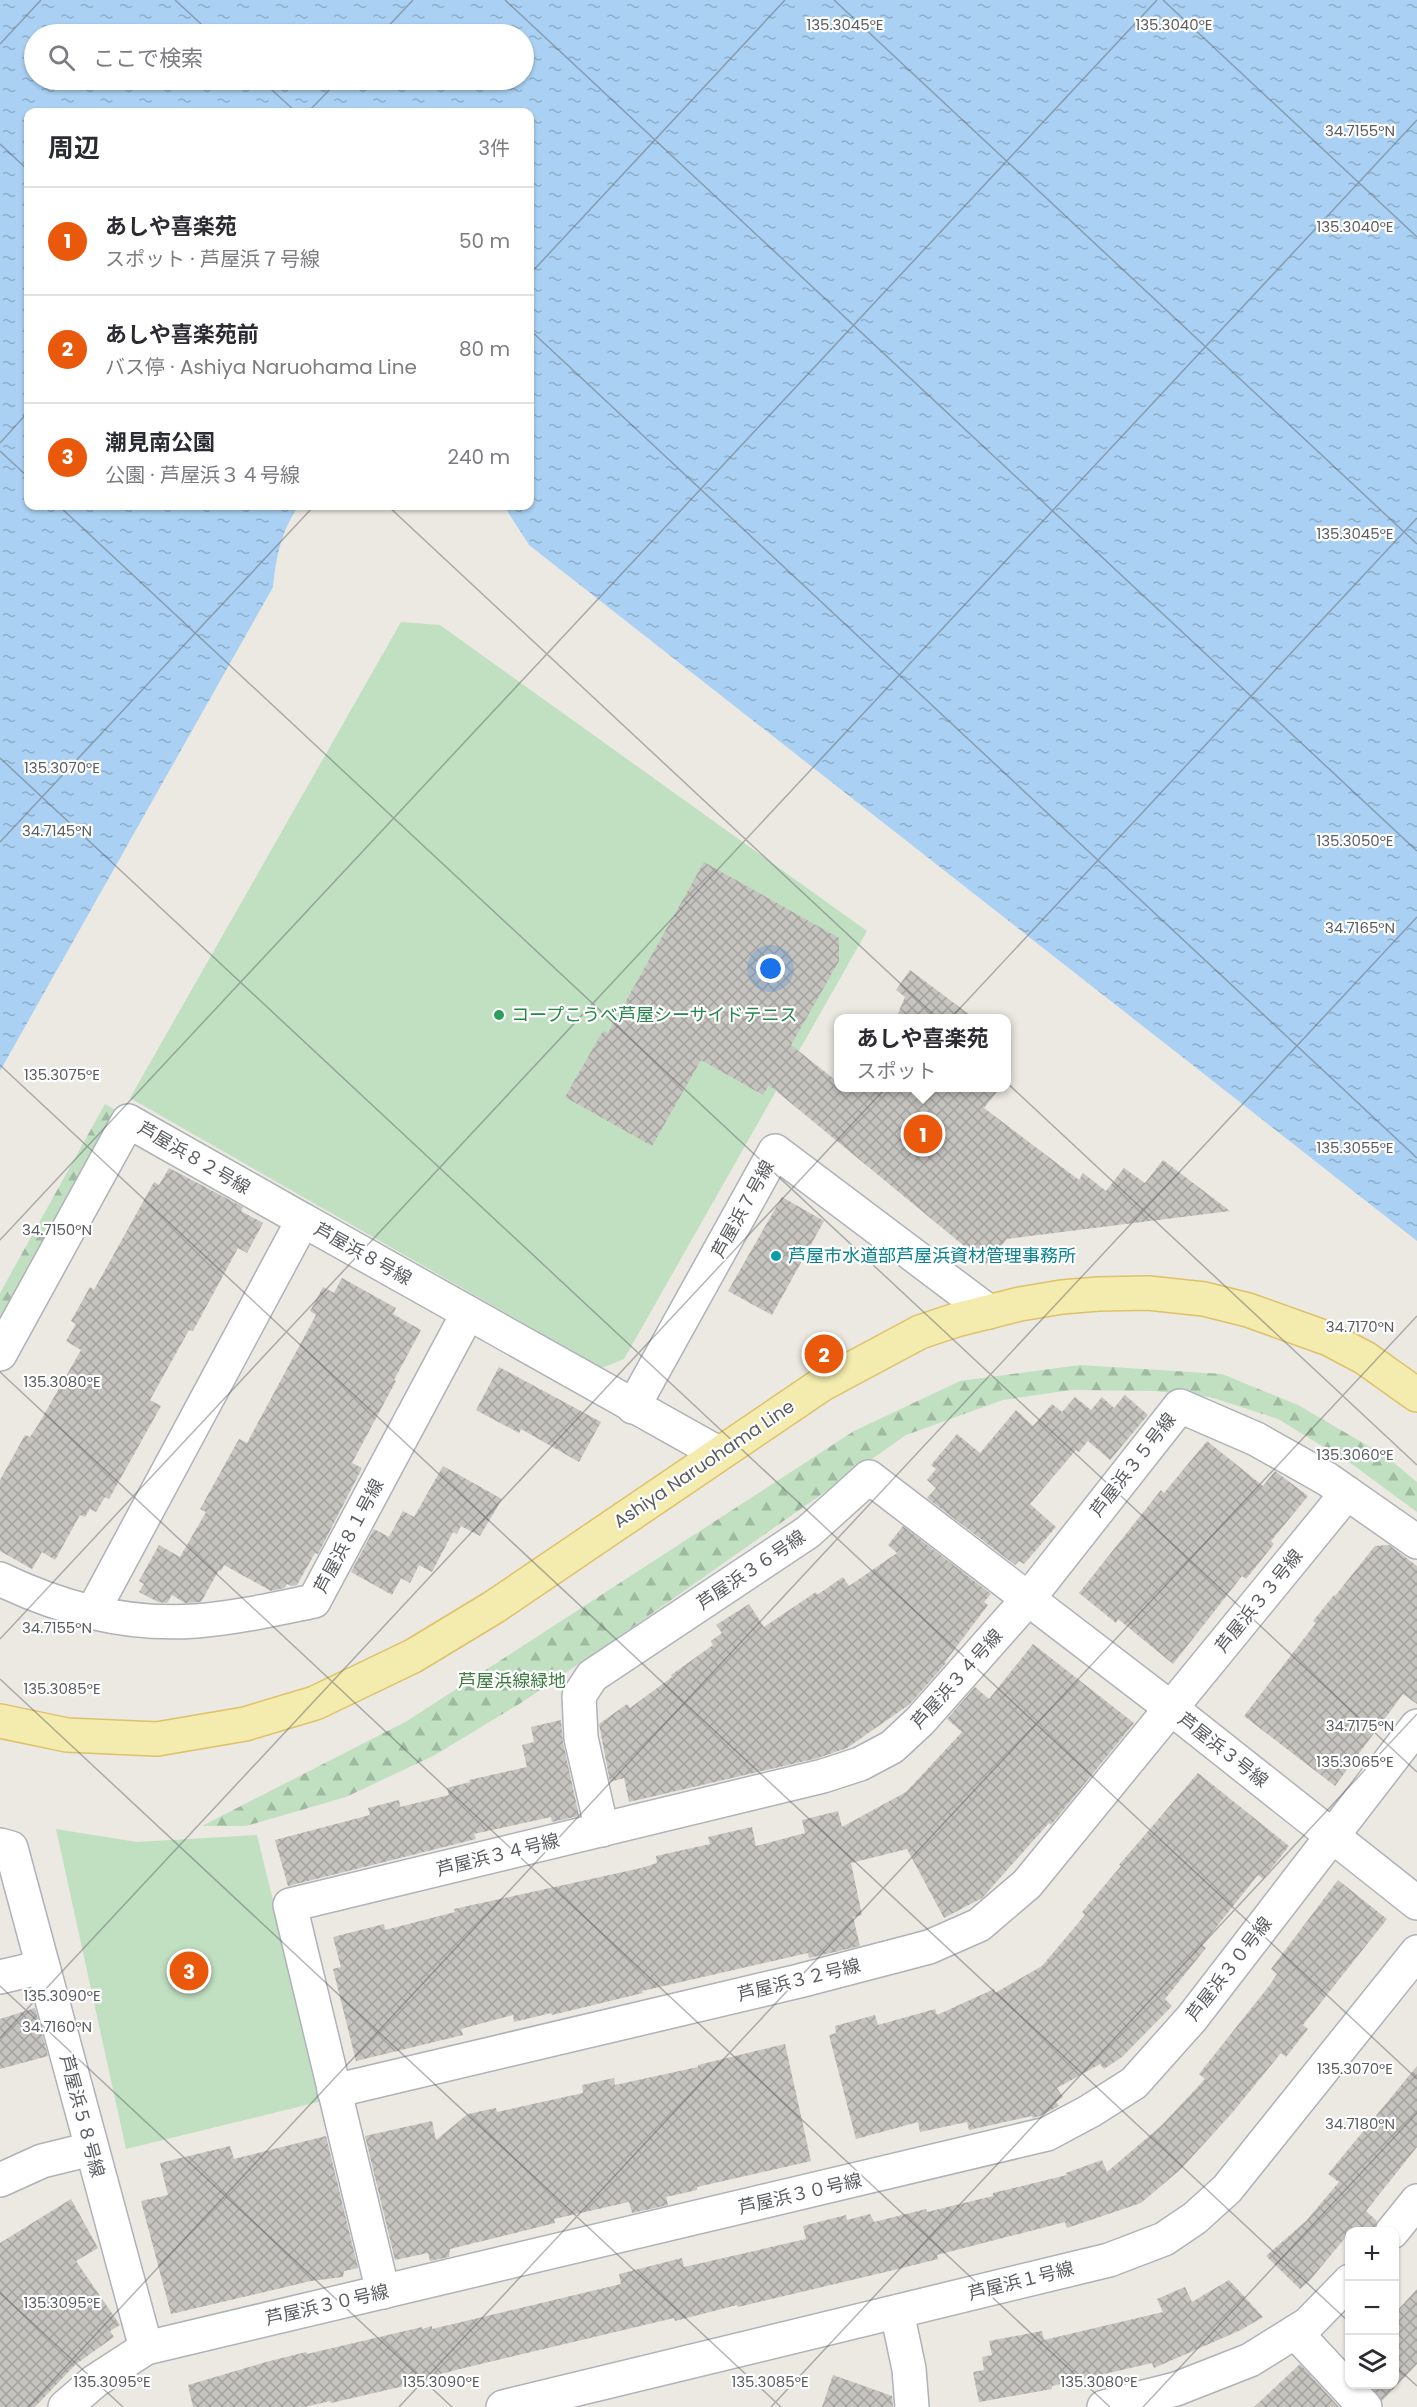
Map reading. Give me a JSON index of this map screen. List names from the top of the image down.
{
  "streets": {
    "main road": ["Ashiya Naruohama Line"],
    "street": [
      "芦屋浜８２号線",
      "芦屋浜７号線",
      "芦屋浜８号線",
      "芦屋浜３５号線",
      "芦屋浜８１号線",
      "芦屋浜３６号線",
      "芦屋浜３３号線",
      "芦屋浜３４号線",
      "芦屋浜３号線",
      "芦屋浜３０号線",
      "芦屋浜３２号線",
      "芦屋浜５８号線",
      "芦屋浜１号線"
    ]
  },
  "crossings": [
    ["芦屋浜８２号線", "芦屋浜８号線"],
    ["芦屋浜７号線", "芦屋浜８号線"],
    ["芦屋浜７号線", "Ashiya Naruohama Line"],
    ["芦屋浜８号線", "Ashiya Naruohama Line"],
    ["芦屋浜８号線", "芦屋浜８１号線"],
    ["芦屋浜３５号線", "芦屋浜３６号線"],
    ["芦屋浜３５号線", "芦屋浜３３号線"],
    ["芦屋浜３５号線", "芦屋浜３４号線"],
    ["芦屋浜３５号線", "芦屋浜３号線"],
    ["芦屋浜３６号線", "芦屋浜３４号線"],
    ["芦屋浜３６号線", "芦屋浜３号線"],
    ["芦屋浜３３号線", "芦屋浜３号線"],
    ["芦屋浜３３号線", "芦屋浜３２号線"],
    ["芦屋浜３４号線", "芦屋浜３号線"],
    ["芦屋浜３４号線", "芦屋浜３０号線"],
    ["芦屋浜３４号線", "芦屋浜３２号線"],
    ["芦屋浜３号線", "芦屋浜３０号線"],
    ["芦屋浜３号線", "芦屋浜３２号線"],
    ["芦屋浜３０号線", "芦屋浜５８号線"]
  ],
  "parks": ["芦屋浜線緑地"],
  "places": ["コープこうべ芦屋シーサイドテニス", "芦屋市水道部芦屋浜資材管理事務所"],
  "page": {
    "search": "ここで検索",
    "heading": ["周辺", "3件"],
    "list": [
      {
        "mark": "1",
        "name": "あしや喜楽苑",
        "note": "スポット · 芦屋浜７号線",
        "value": "50 m"
      },
      {
        "mark": "2",
        "name": "あしや喜楽苑前",
        "note": "バス停 · Ashiya Naruohama Line",
        "value": "80 m"
      },
      {
        "mark": "3",
        "name": "潮見南公園",
        "note": "公園 · 芦屋浜３４号線",
        "value": "240 m"
      }
    ],
    "popup": ["あしや喜楽苑", "スポット"],
    "pins": ["1", "2", "3"],
    "map_buttons": ["+", "−"]
  },
  "coordinates": [
    "135.3045°E",
    "135.3040°E",
    "34.7155°N",
    "135.3070°E",
    "34.7145°N",
    "135.3050°E",
    "34.7165°N",
    "135.3075°E",
    "135.3055°E",
    "34.7150°N",
    "34.7170°N",
    "135.3080°E",
    "135.3060°E",
    "135.3085°E",
    "34.7175°N",
    "135.3065°E",
    "135.3090°E",
    "34.7160°N",
    "34.7180°N",
    "135.3095°E"
  ]
}
